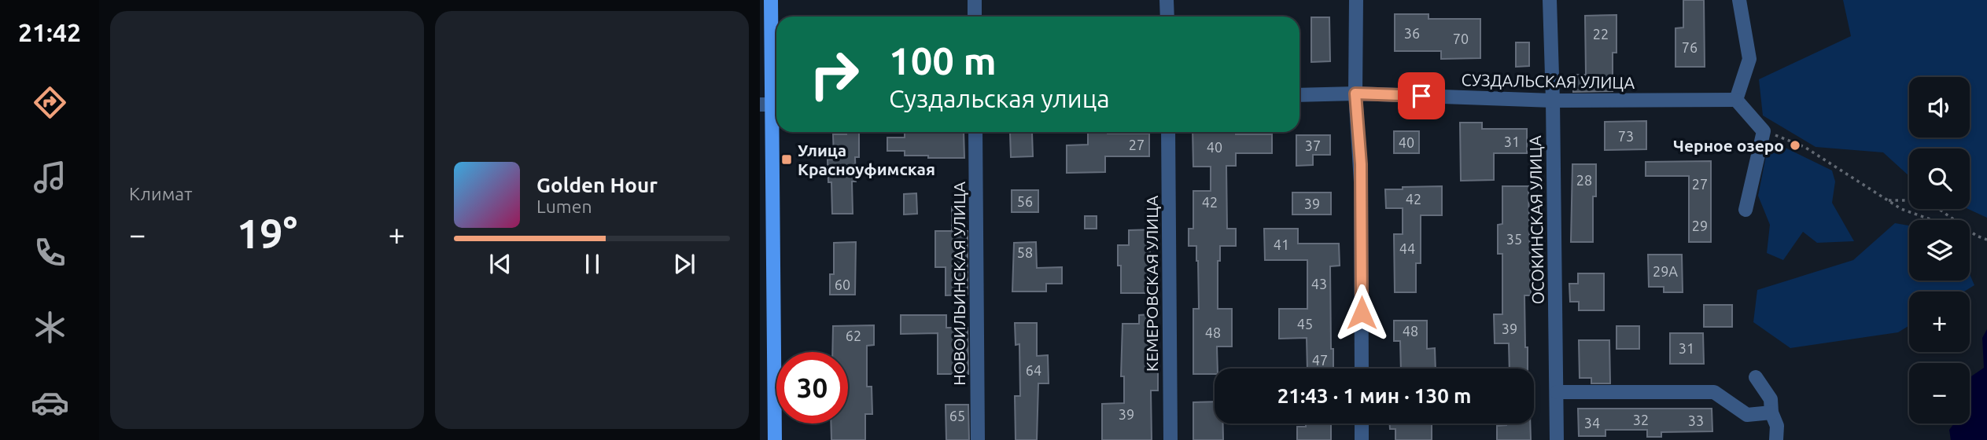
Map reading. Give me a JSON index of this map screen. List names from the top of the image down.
{
  "streets": {
    "street": [
      "СУЗДАЛЬСКАЯ УЛИЦА",
      "ОСОКИНСКАЯ УЛИЦА",
      "НОВОИЛЬИНСКАЯ УЛИЦА",
      "КЕМЕРОВСКАЯ УЛИЦА"
    ]
  },
  "crossings": [
    ["СУЗДАЛЬСКАЯ УЛИЦА", "ОСОКИНСКАЯ УЛИЦА"]
  ],
  "places": {
    "other": ["Черное озеро"],
    "transit": ["Улица Красноуфимская"]
  },
  "house_numbers": [
    "36",
    "22",
    "70",
    "76",
    "73",
    "31",
    "40",
    "27",
    "37",
    "40",
    "28",
    "27",
    "42",
    "56",
    "42",
    "39",
    "29",
    "35",
    "41",
    "44",
    "58",
    "29А",
    "43",
    "60",
    "45",
    "39",
    "48",
    "48",
    "62",
    "31",
    "47",
    "64",
    "39",
    "65",
    "32",
    "33",
    "34"
  ],
  "page": {
    "tabs": "21:42",
    "tile": "Климат",
    "turn": ["100 m", "Суздальская улица"],
    "map_buttons": ["+", "−"],
    "song": ["Golden Hour", "Lumen"],
    "heat": ["−", "19°", "+"],
    "limit": "30",
    "trip": "21:43 · 1 мин · 130 m"
  }
}
